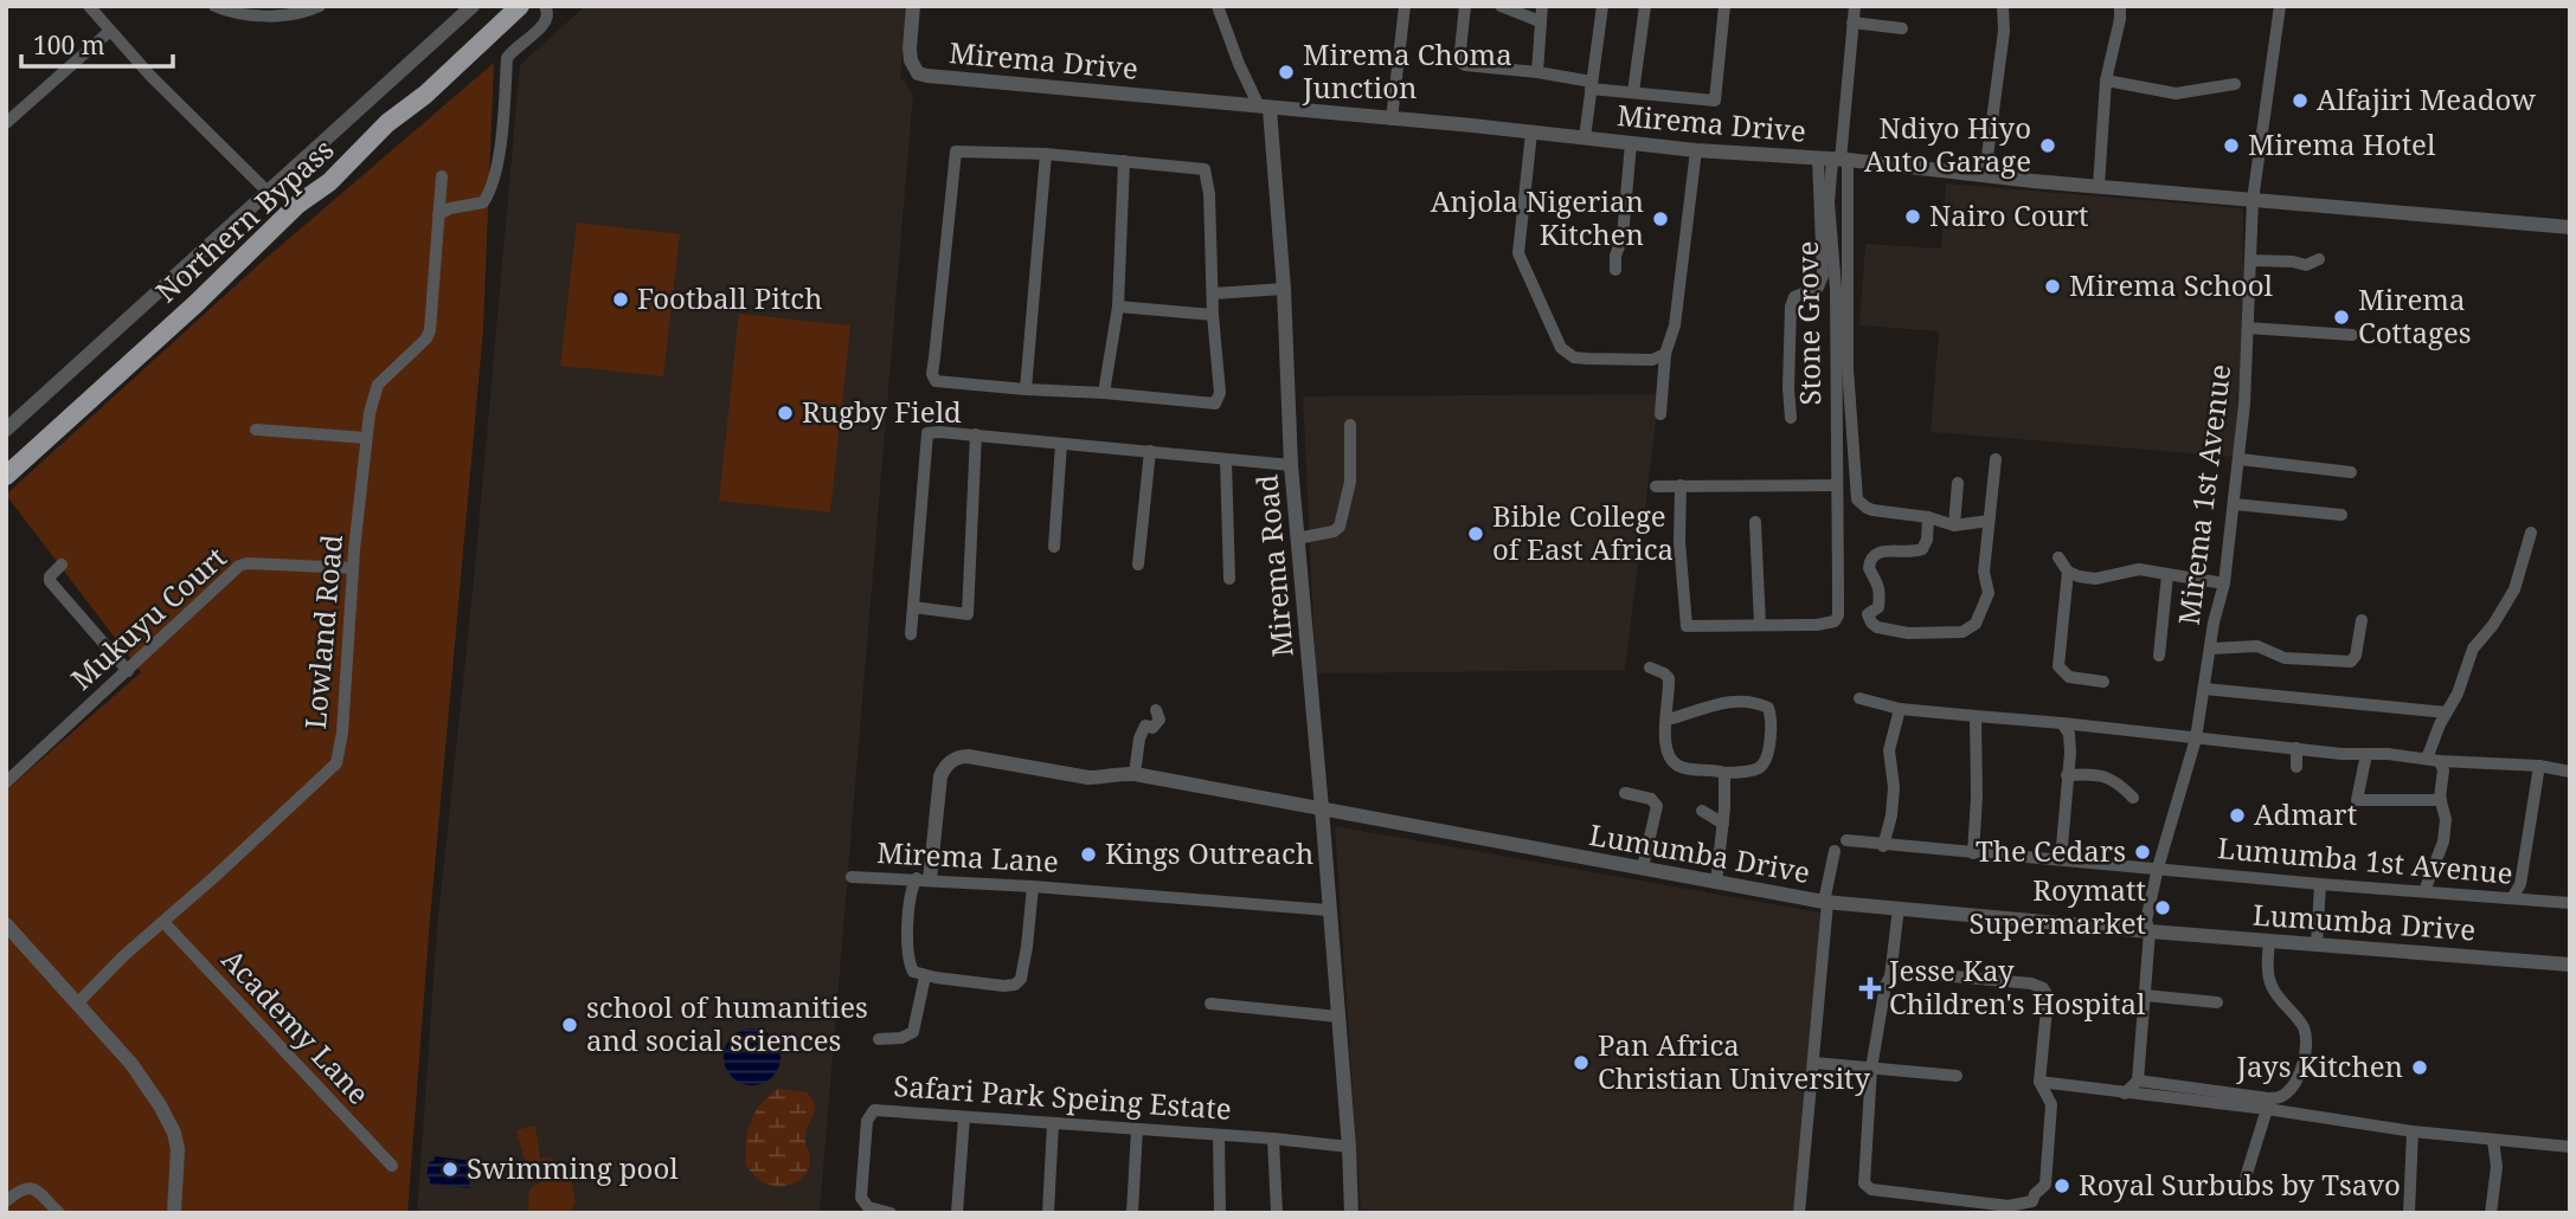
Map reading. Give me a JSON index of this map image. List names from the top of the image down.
{
  "streets": {
    "main road": ["Northern Bypass"],
    "street": [
      "Mirema Drive",
      "Stone Grove",
      "Mirema 1st Avenue",
      "Mirema Road",
      "Mukuyu Court",
      "Lowland Road",
      "Lumumba Drive",
      "Mirema Lane",
      "Lumumba 1st Avenue",
      "Academy Lane",
      "Safari Park Speing Estate"
    ]
  },
  "crossings": [
    ["Mirema Drive", "Stone Grove"],
    ["Mirema Drive", "Mirema 1st Avenue"],
    ["Mirema Drive", "Mirema Road"],
    ["Mirema 1st Avenue", "Lumumba Drive"],
    ["Mirema 1st Avenue", "Lumumba 1st Avenue"],
    ["Mirema Road", "Lumumba Drive"],
    ["Mirema Road", "Mirema Lane"],
    ["Mirema Road", "Safari Park Speing Estate"],
    ["Mukuyu Court", "Lowland Road"],
    ["Lowland Road", "Academy Lane"],
    ["Lumumba Drive", "Mirema Lane"]
  ],
  "places": {
    "other": [
      "Mirema Choma Junction",
      "Alfajiri Meadow",
      "Ndiyo Hiyo Auto Garage",
      "Mirema Hotel",
      "Nairo Court",
      "Anjola Nigerian Kitchen",
      "Mirema School",
      "Football Pitch",
      "Mirema Cottages",
      "Rugby Field",
      "Bible College of East Africa",
      "Admart",
      "The Cedars",
      "Kings Outreach",
      "Roymatt Supermarket",
      "school of humanities and social sciences",
      "Pan Africa Christian University",
      "Jays Kitchen",
      "Swimming pool",
      "Royal Surbubs by Tsavo"
    ],
    "health": ["Jesse Kay Children's Hospital"]
  },
  "scale_bar": "100 m"
}
